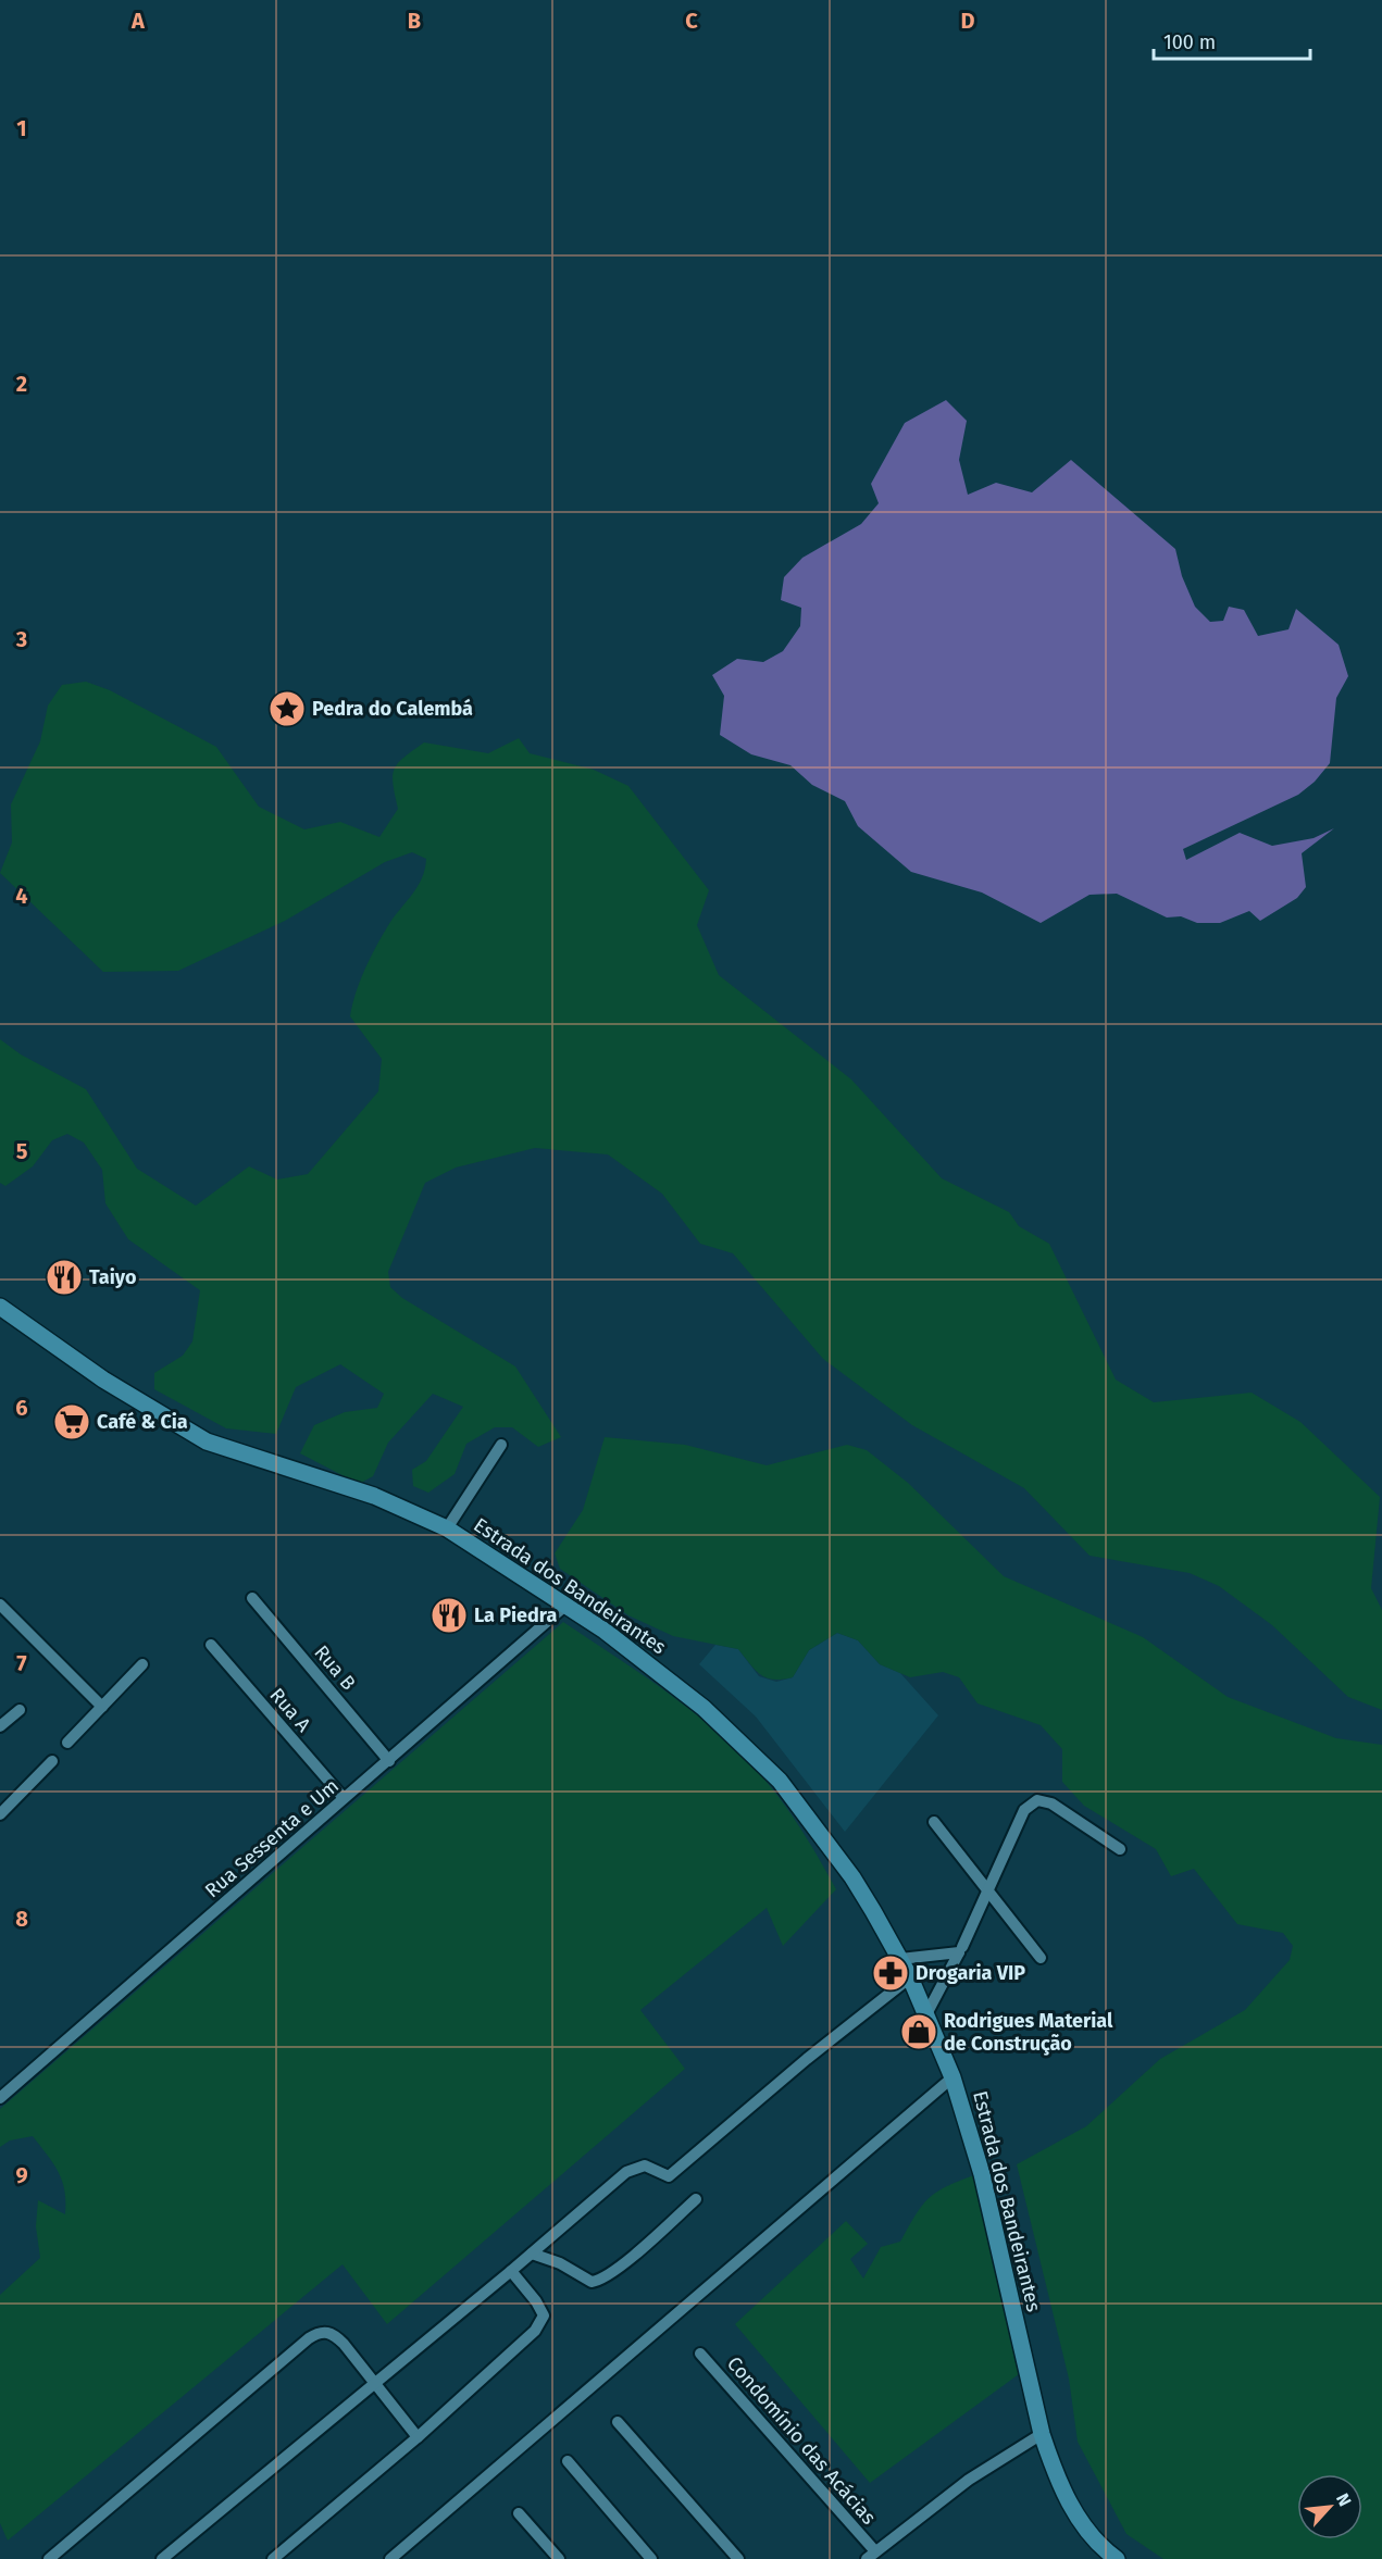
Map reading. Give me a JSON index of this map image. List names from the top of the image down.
{
  "streets": {
    "main road": ["Estrada dos Bandeirantes"],
    "street": [
      "Rua B",
      "Rua A",
      "Rua Sessenta e Um",
      "Condomínio das Acácias"
    ]
  },
  "crossings": [
    ["Estrada dos Bandeirantes", "Rua Sessenta e Um"],
    ["Rua B", "Rua Sessenta e Um"],
    ["Rua A", "Rua Sessenta e Um"]
  ],
  "places": {
    "place": ["Pedra do Calembá"],
    "restaurant": ["Taiyo", "La Piedra"],
    "supermarket": ["Café & Cia"],
    "pharmacy": ["Drogaria VIP"],
    "shop": ["Rodrigues Material de Construção"]
  },
  "scale_bar": "100 m",
  "north": "top right",
  "grid": {
    "columns": [
      "A",
      "B",
      "C",
      "D"
    ],
    "rows": [
      "1",
      "2",
      "3",
      "4",
      "5",
      "6",
      "7",
      "8",
      "9"
    ]
  }
}
